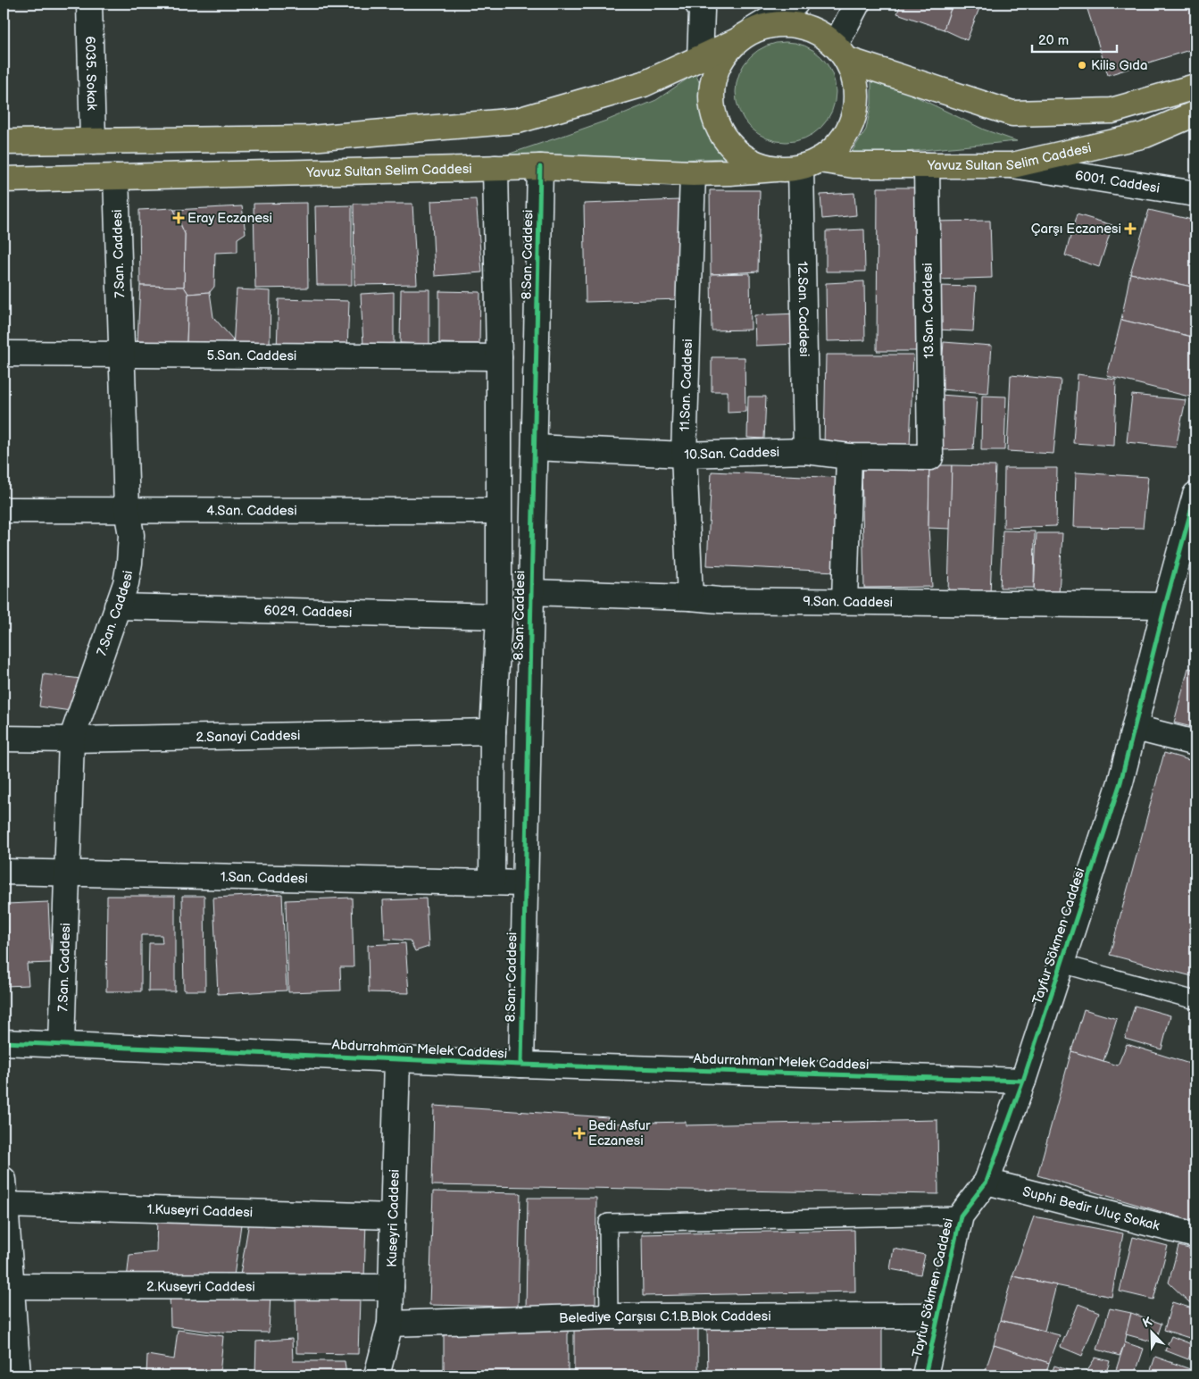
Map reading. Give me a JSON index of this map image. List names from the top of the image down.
{
  "streets": {
    "main road": ["Yavuz Sultan Selim Caddesi"],
    "street": [
      "6035. Sokak",
      "6001. Caddesi",
      "7.San. Caddesi",
      "8.San. Caddesi",
      "12.San. Caddesi",
      "13.San. Caddesi",
      "5.San. Caddesi",
      "11.San. Caddesi",
      "10.San. Caddesi",
      "4.San. Caddesi",
      "9.San. Caddesi",
      "6029. Caddesi",
      "2.Sanayi Caddesi",
      "1.San. Caddesi",
      "Tayfur Sökmen Caddesi",
      "Abdurrahman Melek Caddesi",
      "Suphi Bedir Uluç Sokak",
      "1.Kuseyri Caddesi",
      "Kuseyri Caddesi",
      "2.Kuseyri Caddesi",
      "Belediye Çarşısı C.1.B.Blok Caddesi"
    ]
  },
  "crossings": [
    ["Yavuz Sultan Selim Caddesi", "6001. Caddesi"],
    ["Yavuz Sultan Selim Caddesi", "7.San. Caddesi"],
    ["Yavuz Sultan Selim Caddesi", "8.San. Caddesi"],
    ["Yavuz Sultan Selim Caddesi", "12.San. Caddesi"],
    ["Yavuz Sultan Selim Caddesi", "13.San. Caddesi"],
    ["Yavuz Sultan Selim Caddesi", "11.San. Caddesi"],
    ["7.San. Caddesi", "5.San. Caddesi"],
    ["7.San. Caddesi", "4.San. Caddesi"],
    ["7.San. Caddesi", "6029. Caddesi"],
    ["7.San. Caddesi", "2.Sanayi Caddesi"],
    ["7.San. Caddesi", "1.San. Caddesi"],
    ["7.San. Caddesi", "Abdurrahman Melek Caddesi"],
    ["8.San. Caddesi", "5.San. Caddesi"],
    ["8.San. Caddesi", "10.San. Caddesi"],
    ["8.San. Caddesi", "4.San. Caddesi"],
    ["8.San. Caddesi", "9.San. Caddesi"],
    ["8.San. Caddesi", "6029. Caddesi"],
    ["8.San. Caddesi", "2.Sanayi Caddesi"],
    ["8.San. Caddesi", "1.San. Caddesi"],
    ["8.San. Caddesi", "Abdurrahman Melek Caddesi"],
    ["12.San. Caddesi", "10.San. Caddesi"],
    ["13.San. Caddesi", "10.San. Caddesi"],
    ["11.San. Caddesi", "10.San. Caddesi"],
    ["11.San. Caddesi", "9.San. Caddesi"],
    ["9.San. Caddesi", "Tayfur Sökmen Caddesi"],
    ["Tayfur Sökmen Caddesi", "Abdurrahman Melek Caddesi"],
    ["Tayfur Sökmen Caddesi", "Suphi Bedir Uluç Sokak"],
    ["Tayfur Sökmen Caddesi", "Belediye Çarşısı C.1.B.Blok Caddesi"],
    ["Abdurrahman Melek Caddesi", "Kuseyri Caddesi"],
    ["1.Kuseyri Caddesi", "Kuseyri Caddesi"],
    ["Kuseyri Caddesi", "2.Kuseyri Caddesi"],
    ["Kuseyri Caddesi", "Belediye Çarşısı C.1.B.Blok Caddesi"]
  ],
  "places": {
    "other": ["Kilis Gıda"],
    "health": ["Eray Eczanesi", "Çarşı Eczanesi", "Bedi Asfur Eczanesi"]
  },
  "scale_bar": "20 m",
  "north": "top left"
}
